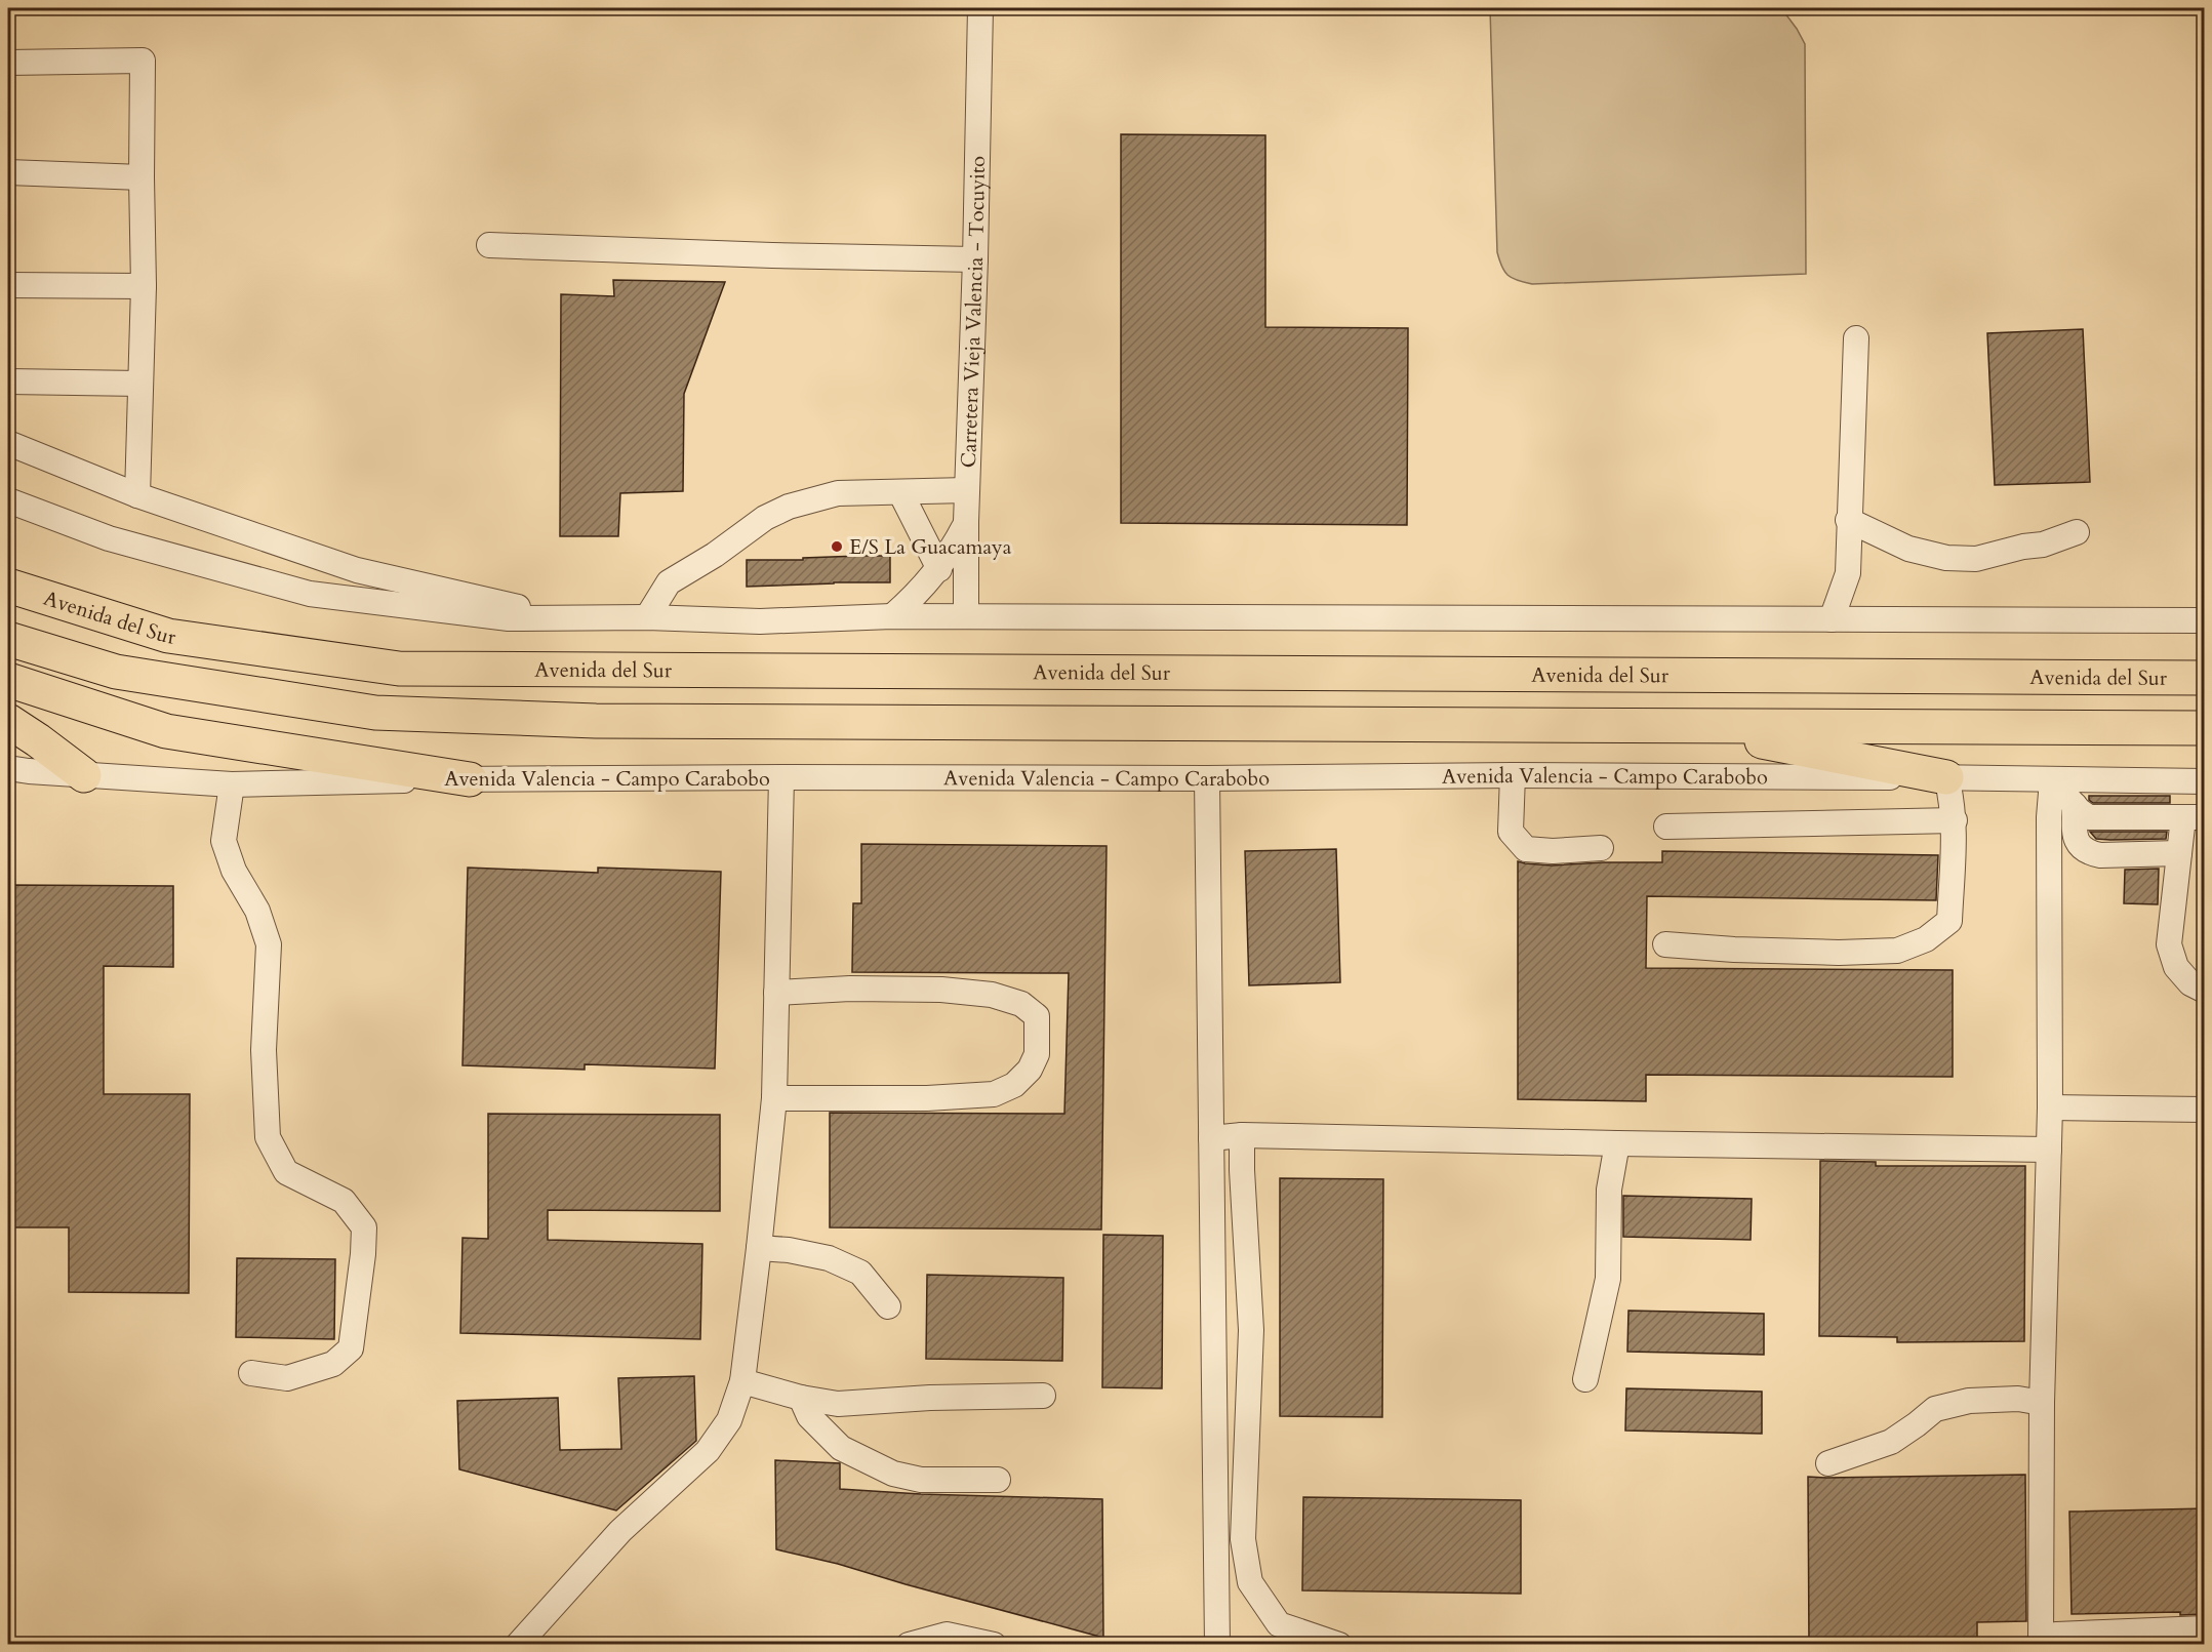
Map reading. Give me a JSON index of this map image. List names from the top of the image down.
{
  "streets": {
    "highway": ["Avenida del Sur"],
    "street": ["Carretera Vieja Valencia - Tocuyito", "Avenida Valencia - Campo Carabobo"]
  },
  "places": ["E/S La Guacamaya"]
}
